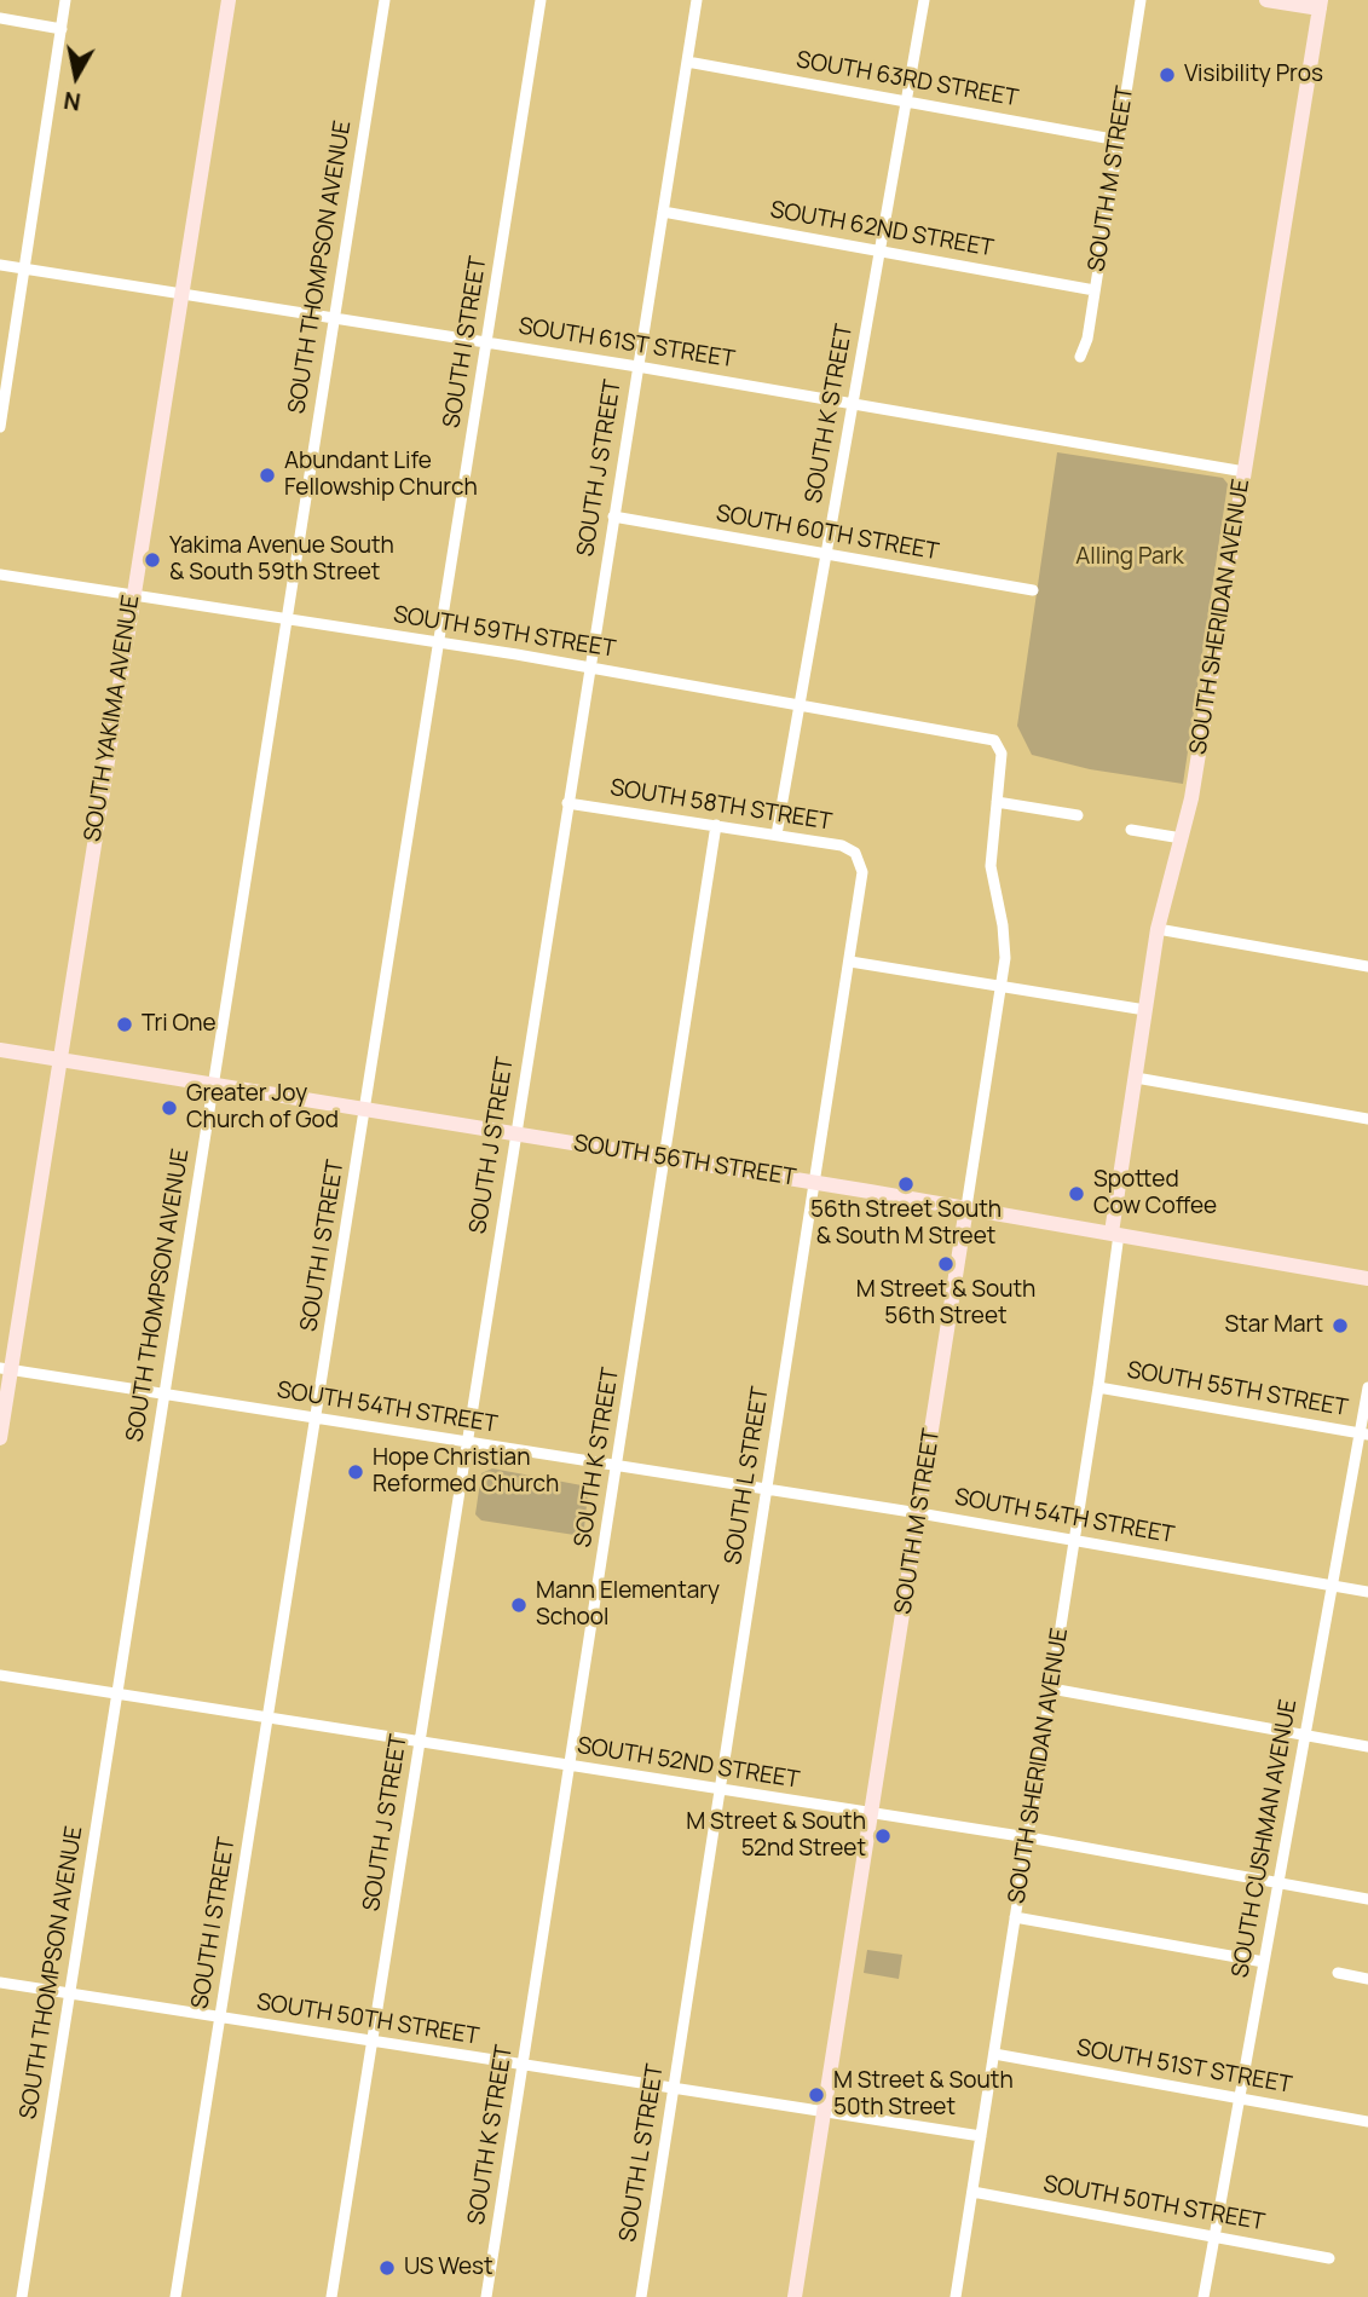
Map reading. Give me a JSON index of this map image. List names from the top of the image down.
{
  "streets": {
    "main road": [
      "SOUTH M STREET",
      "SOUTH SHERIDAN AVENUE",
      "SOUTH YAKIMA AVENUE",
      "SOUTH 56TH STREET"
    ],
    "street": [
      "SOUTH 63RD STREET",
      "SOUTH 62ND STREET",
      "SOUTH THOMPSON AVENUE",
      "SOUTH I STREET",
      "SOUTH 61ST STREET",
      "SOUTH K STREET",
      "SOUTH J STREET",
      "SOUTH 60TH STREET",
      "SOUTH 59TH STREET",
      "SOUTH 58TH STREET",
      "SOUTH 55TH STREET",
      "SOUTH 54TH STREET",
      "SOUTH L STREET",
      "SOUTH 52ND STREET",
      "SOUTH CUSHMAN AVENUE",
      "SOUTH 50TH STREET",
      "SOUTH 51ST STREET"
    ]
  },
  "crossings": [
    ["SOUTH 63RD STREET", "SOUTH M STREET"],
    ["SOUTH 63RD STREET", "SOUTH K STREET"],
    ["SOUTH 63RD STREET", "SOUTH J STREET"],
    ["SOUTH M STREET", "SOUTH 62ND STREET"],
    ["SOUTH M STREET", "SOUTH 59TH STREET"],
    ["SOUTH M STREET", "SOUTH 56TH STREET"],
    ["SOUTH M STREET", "SOUTH 54TH STREET"],
    ["SOUTH M STREET", "SOUTH 52ND STREET"],
    ["SOUTH M STREET", "SOUTH 50TH STREET"],
    ["SOUTH 62ND STREET", "SOUTH K STREET"],
    ["SOUTH 62ND STREET", "SOUTH J STREET"],
    ["SOUTH THOMPSON AVENUE", "SOUTH 61ST STREET"],
    ["SOUTH THOMPSON AVENUE", "SOUTH 59TH STREET"],
    ["SOUTH THOMPSON AVENUE", "SOUTH 56TH STREET"],
    ["SOUTH THOMPSON AVENUE", "SOUTH 54TH STREET"],
    ["SOUTH THOMPSON AVENUE", "SOUTH 52ND STREET"],
    ["SOUTH THOMPSON AVENUE", "SOUTH 50TH STREET"],
    ["SOUTH I STREET", "SOUTH 61ST STREET"],
    ["SOUTH I STREET", "SOUTH 59TH STREET"],
    ["SOUTH I STREET", "SOUTH 56TH STREET"],
    ["SOUTH I STREET", "SOUTH 54TH STREET"],
    ["SOUTH I STREET", "SOUTH 52ND STREET"],
    ["SOUTH I STREET", "SOUTH 50TH STREET"],
    ["SOUTH 61ST STREET", "SOUTH K STREET"],
    ["SOUTH 61ST STREET", "SOUTH J STREET"],
    ["SOUTH 61ST STREET", "SOUTH SHERIDAN AVENUE"],
    ["SOUTH 61ST STREET", "SOUTH YAKIMA AVENUE"],
    ["SOUTH K STREET", "SOUTH 60TH STREET"],
    ["SOUTH K STREET", "SOUTH 59TH STREET"],
    ["SOUTH K STREET", "SOUTH 58TH STREET"],
    ["SOUTH K STREET", "SOUTH 56TH STREET"],
    ["SOUTH K STREET", "SOUTH 54TH STREET"],
    ["SOUTH K STREET", "SOUTH 52ND STREET"],
    ["SOUTH K STREET", "SOUTH 50TH STREET"],
    ["SOUTH J STREET", "SOUTH 60TH STREET"],
    ["SOUTH J STREET", "SOUTH 59TH STREET"],
    ["SOUTH J STREET", "SOUTH 58TH STREET"],
    ["SOUTH J STREET", "SOUTH 56TH STREET"],
    ["SOUTH J STREET", "SOUTH 54TH STREET"],
    ["SOUTH J STREET", "SOUTH 52ND STREET"],
    ["SOUTH J STREET", "SOUTH 50TH STREET"],
    ["SOUTH SHERIDAN AVENUE", "SOUTH 56TH STREET"],
    ["SOUTH SHERIDAN AVENUE", "SOUTH 55TH STREET"],
    ["SOUTH SHERIDAN AVENUE", "SOUTH 54TH STREET"],
    ["SOUTH SHERIDAN AVENUE", "SOUTH 52ND STREET"],
    ["SOUTH SHERIDAN AVENUE", "SOUTH 50TH STREET"],
    ["SOUTH SHERIDAN AVENUE", "SOUTH 51ST STREET"],
    ["SOUTH 59TH STREET", "SOUTH YAKIMA AVENUE"],
    ["SOUTH YAKIMA AVENUE", "SOUTH 56TH STREET"],
    ["SOUTH YAKIMA AVENUE", "SOUTH 54TH STREET"],
    ["SOUTH 58TH STREET", "SOUTH L STREET"],
    ["SOUTH 56TH STREET", "SOUTH L STREET"],
    ["SOUTH 55TH STREET", "SOUTH CUSHMAN AVENUE"],
    ["SOUTH 54TH STREET", "SOUTH L STREET"],
    ["SOUTH 54TH STREET", "SOUTH CUSHMAN AVENUE"],
    ["SOUTH L STREET", "SOUTH 52ND STREET"],
    ["SOUTH L STREET", "SOUTH 50TH STREET"],
    ["SOUTH 52ND STREET", "SOUTH CUSHMAN AVENUE"],
    ["SOUTH CUSHMAN AVENUE", "SOUTH 50TH STREET"],
    ["SOUTH CUSHMAN AVENUE", "SOUTH 51ST STREET"]
  ],
  "parks": ["Alling Park"],
  "places": [
    "Visibility Pros",
    "Abundant Life Fellowship Church",
    "Yakima Avenue South & South 59th Street",
    "Tri One",
    "Greater Joy Church of God",
    "56th Street South & South M Street",
    "Spotted Cow Coffee",
    "M Street & South 56th Street",
    "Star Mart",
    "Hope Christian Reformed Church",
    "Mann Elementary School",
    "M Street & South 52nd Street",
    "M Street & South 50th Street",
    "US West"
  ],
  "north": "bottom"
}
